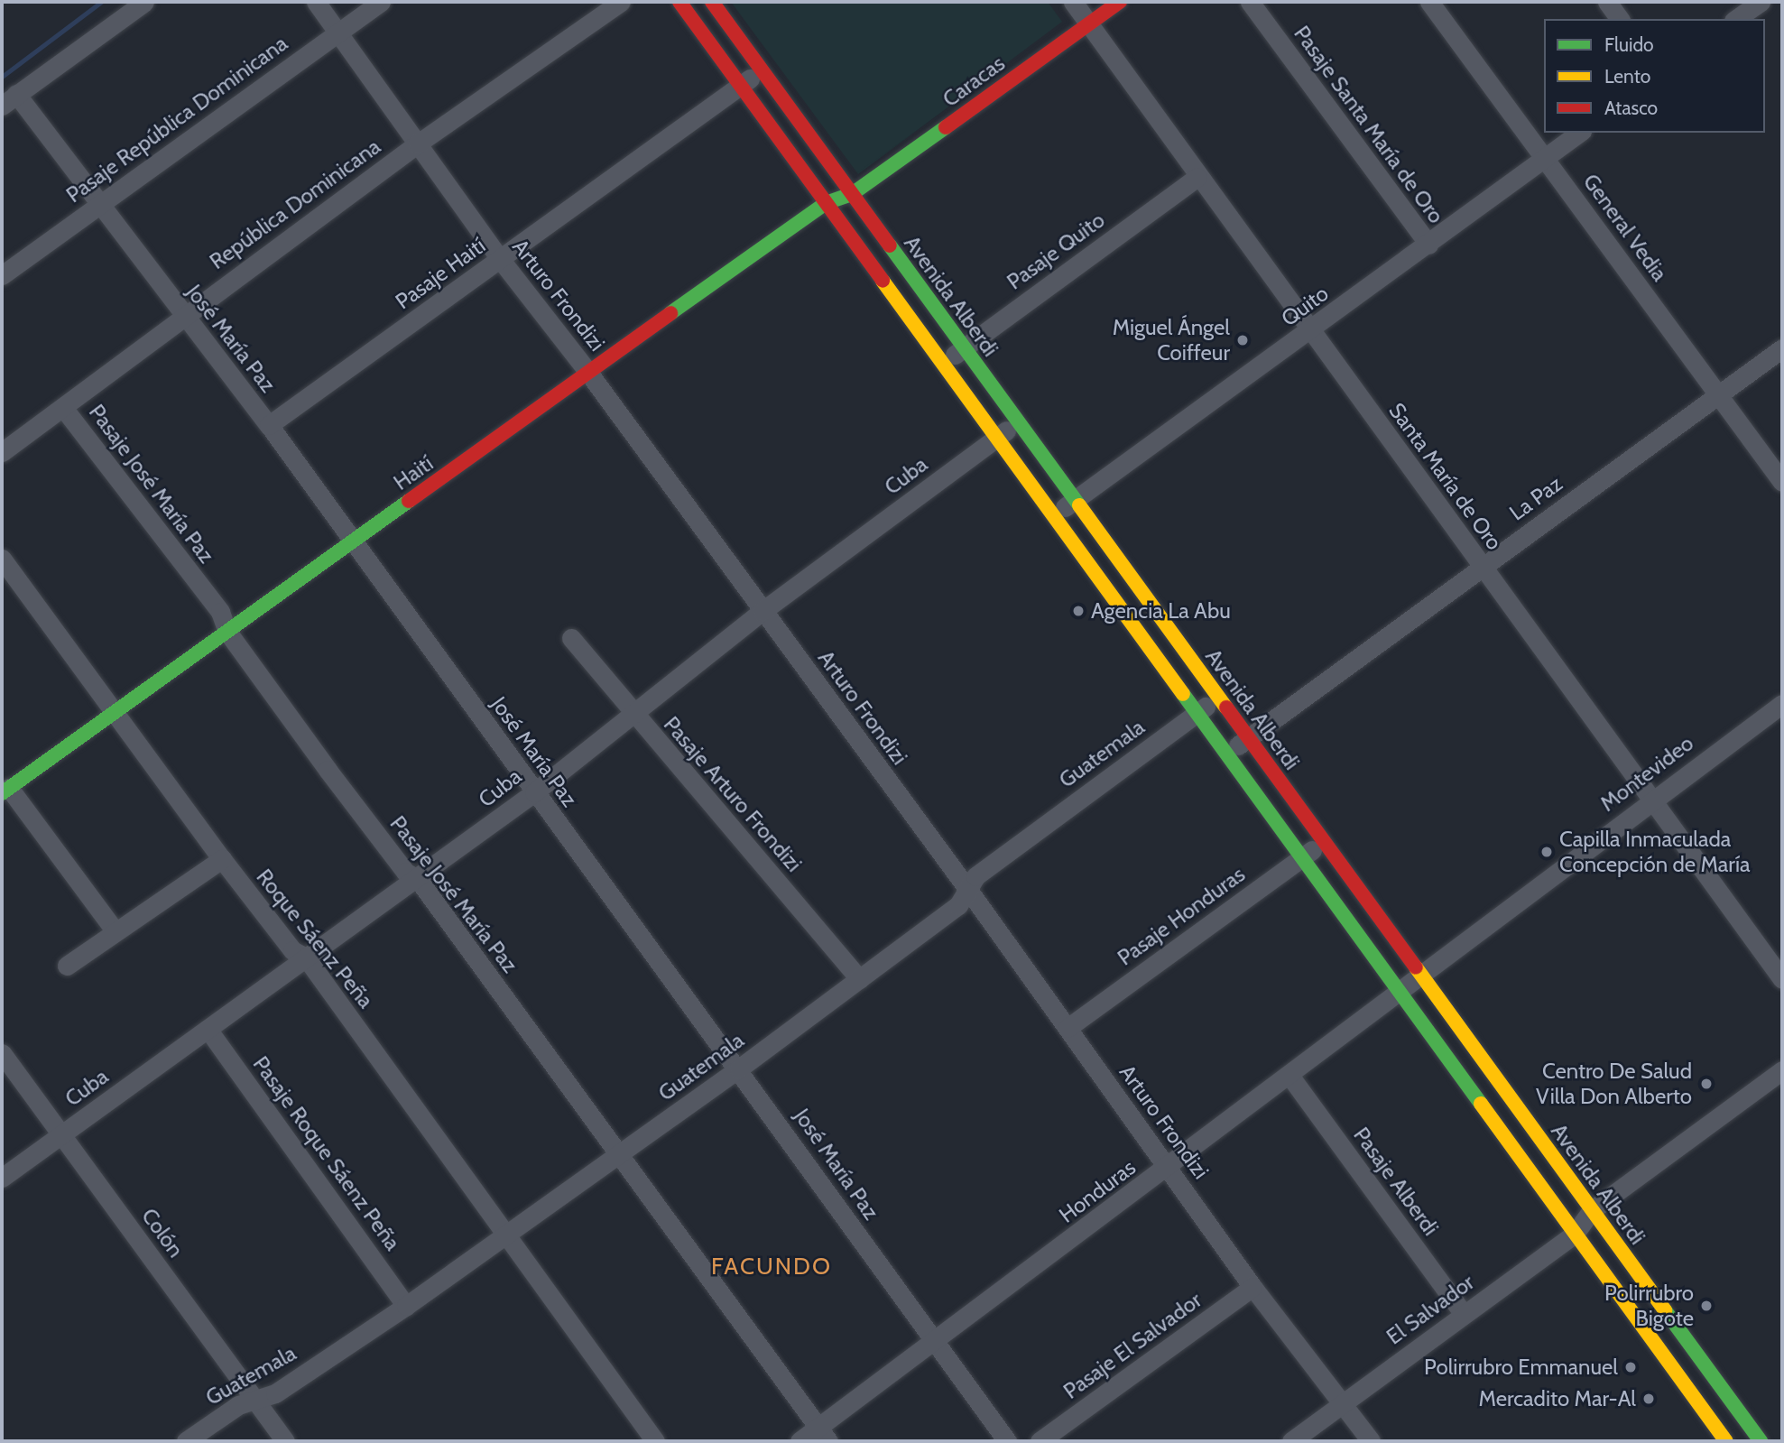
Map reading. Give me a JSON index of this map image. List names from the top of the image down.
{
  "streets": {
    "main road": ["Caracas", "Avenida Alberdi", "Haití"],
    "street": [
      "Pasaje República Dominicana",
      "Pasaje Santa María de Oro",
      "República Dominicana",
      "General Vedia",
      "Pasaje Quito",
      "Pasaje Haití",
      "Arturo Frondizi",
      "Quito",
      "José María Paz",
      "Cuba",
      "Santa María de Oro",
      "Pasaje José María Paz",
      "La Paz",
      "Guatemala",
      "Montevideo",
      "Pasaje Arturo Frondizi",
      "Pasaje Honduras",
      "Roque Sáenz Peña",
      "Pasaje Roque Sáenz Peña",
      "Pasaje Alberdi",
      "Honduras",
      "Colón",
      "El Salvador",
      "Pasaje El Salvador"
    ]
  },
  "crossings": [
    ["Caracas", "Avenida Alberdi"],
    ["Caracas", "Haití"],
    ["Caracas", "Santa María de Oro"],
    ["Pasaje República Dominicana", "Arturo Frondizi"],
    ["Pasaje República Dominicana", "José María Paz"],
    ["Pasaje Santa María de Oro", "Quito"],
    ["República Dominicana", "Arturo Frondizi"],
    ["República Dominicana", "José María Paz"],
    ["República Dominicana", "Pasaje José María Paz"],
    ["General Vedia", "Quito"],
    ["General Vedia", "La Paz"],
    ["Pasaje Quito", "Avenida Alberdi"],
    ["Pasaje Quito", "Santa María de Oro"],
    ["Pasaje Haití", "Arturo Frondizi"],
    ["Pasaje Haití", "Avenida Alberdi"],
    ["Pasaje Haití", "José María Paz"],
    ["Arturo Frondizi", "Haití"],
    ["Arturo Frondizi", "Cuba"],
    ["Arturo Frondizi", "Guatemala"],
    ["Arturo Frondizi", "Pasaje Honduras"],
    ["Arturo Frondizi", "Honduras"],
    ["Arturo Frondizi", "El Salvador"],
    ["Arturo Frondizi", "Pasaje El Salvador"],
    ["Avenida Alberdi", "Quito"],
    ["Avenida Alberdi", "Haití"],
    ["Avenida Alberdi", "Cuba"],
    ["Avenida Alberdi", "La Paz"],
    ["Avenida Alberdi", "Guatemala"],
    ["Avenida Alberdi", "Montevideo"],
    ["Avenida Alberdi", "Pasaje Honduras"],
    ["Avenida Alberdi", "Honduras"],
    ["Avenida Alberdi", "El Salvador"],
    ["Quito", "Santa María de Oro"],
    ["José María Paz", "Haití"],
    ["José María Paz", "Cuba"],
    ["José María Paz", "Guatemala"],
    ["José María Paz", "Honduras"],
    ["Haití", "Pasaje José María Paz"],
    ["Haití", "Roque Sáenz Peña"],
    ["Cuba", "Pasaje José María Paz"],
    ["Cuba", "Pasaje Arturo Frondizi"],
    ["Cuba", "Roque Sáenz Peña"],
    ["Cuba", "Pasaje Roque Sáenz Peña"],
    ["Cuba", "Colón"],
    ["Santa María de Oro", "La Paz"],
    ["Santa María de Oro", "Montevideo"],
    ["Pasaje José María Paz", "Guatemala"],
    ["Pasaje José María Paz", "Honduras"],
    ["Guatemala", "Pasaje Arturo Frondizi"],
    ["Guatemala", "Roque Sáenz Peña"],
    ["Guatemala", "Pasaje Roque Sáenz Peña"],
    ["Guatemala", "Colón"],
    ["Montevideo", "Honduras"],
    ["Pasaje Alberdi", "Honduras"],
    ["Pasaje Alberdi", "El Salvador"]
  ],
  "districts": ["FACUNDO"],
  "places": [
    "Miguel Ángel Coiffeur",
    "Agencia La Abu",
    "Capilla Inmaculada Concepción de María",
    "Centro De Salud Villa Don Alberto",
    "Polirrubro Bigote",
    "Polirrubro Emmanuel",
    "Mercadito Mar-Al"
  ],
  "legend": ["Fluido", "Lento", "Atasco"]
}
